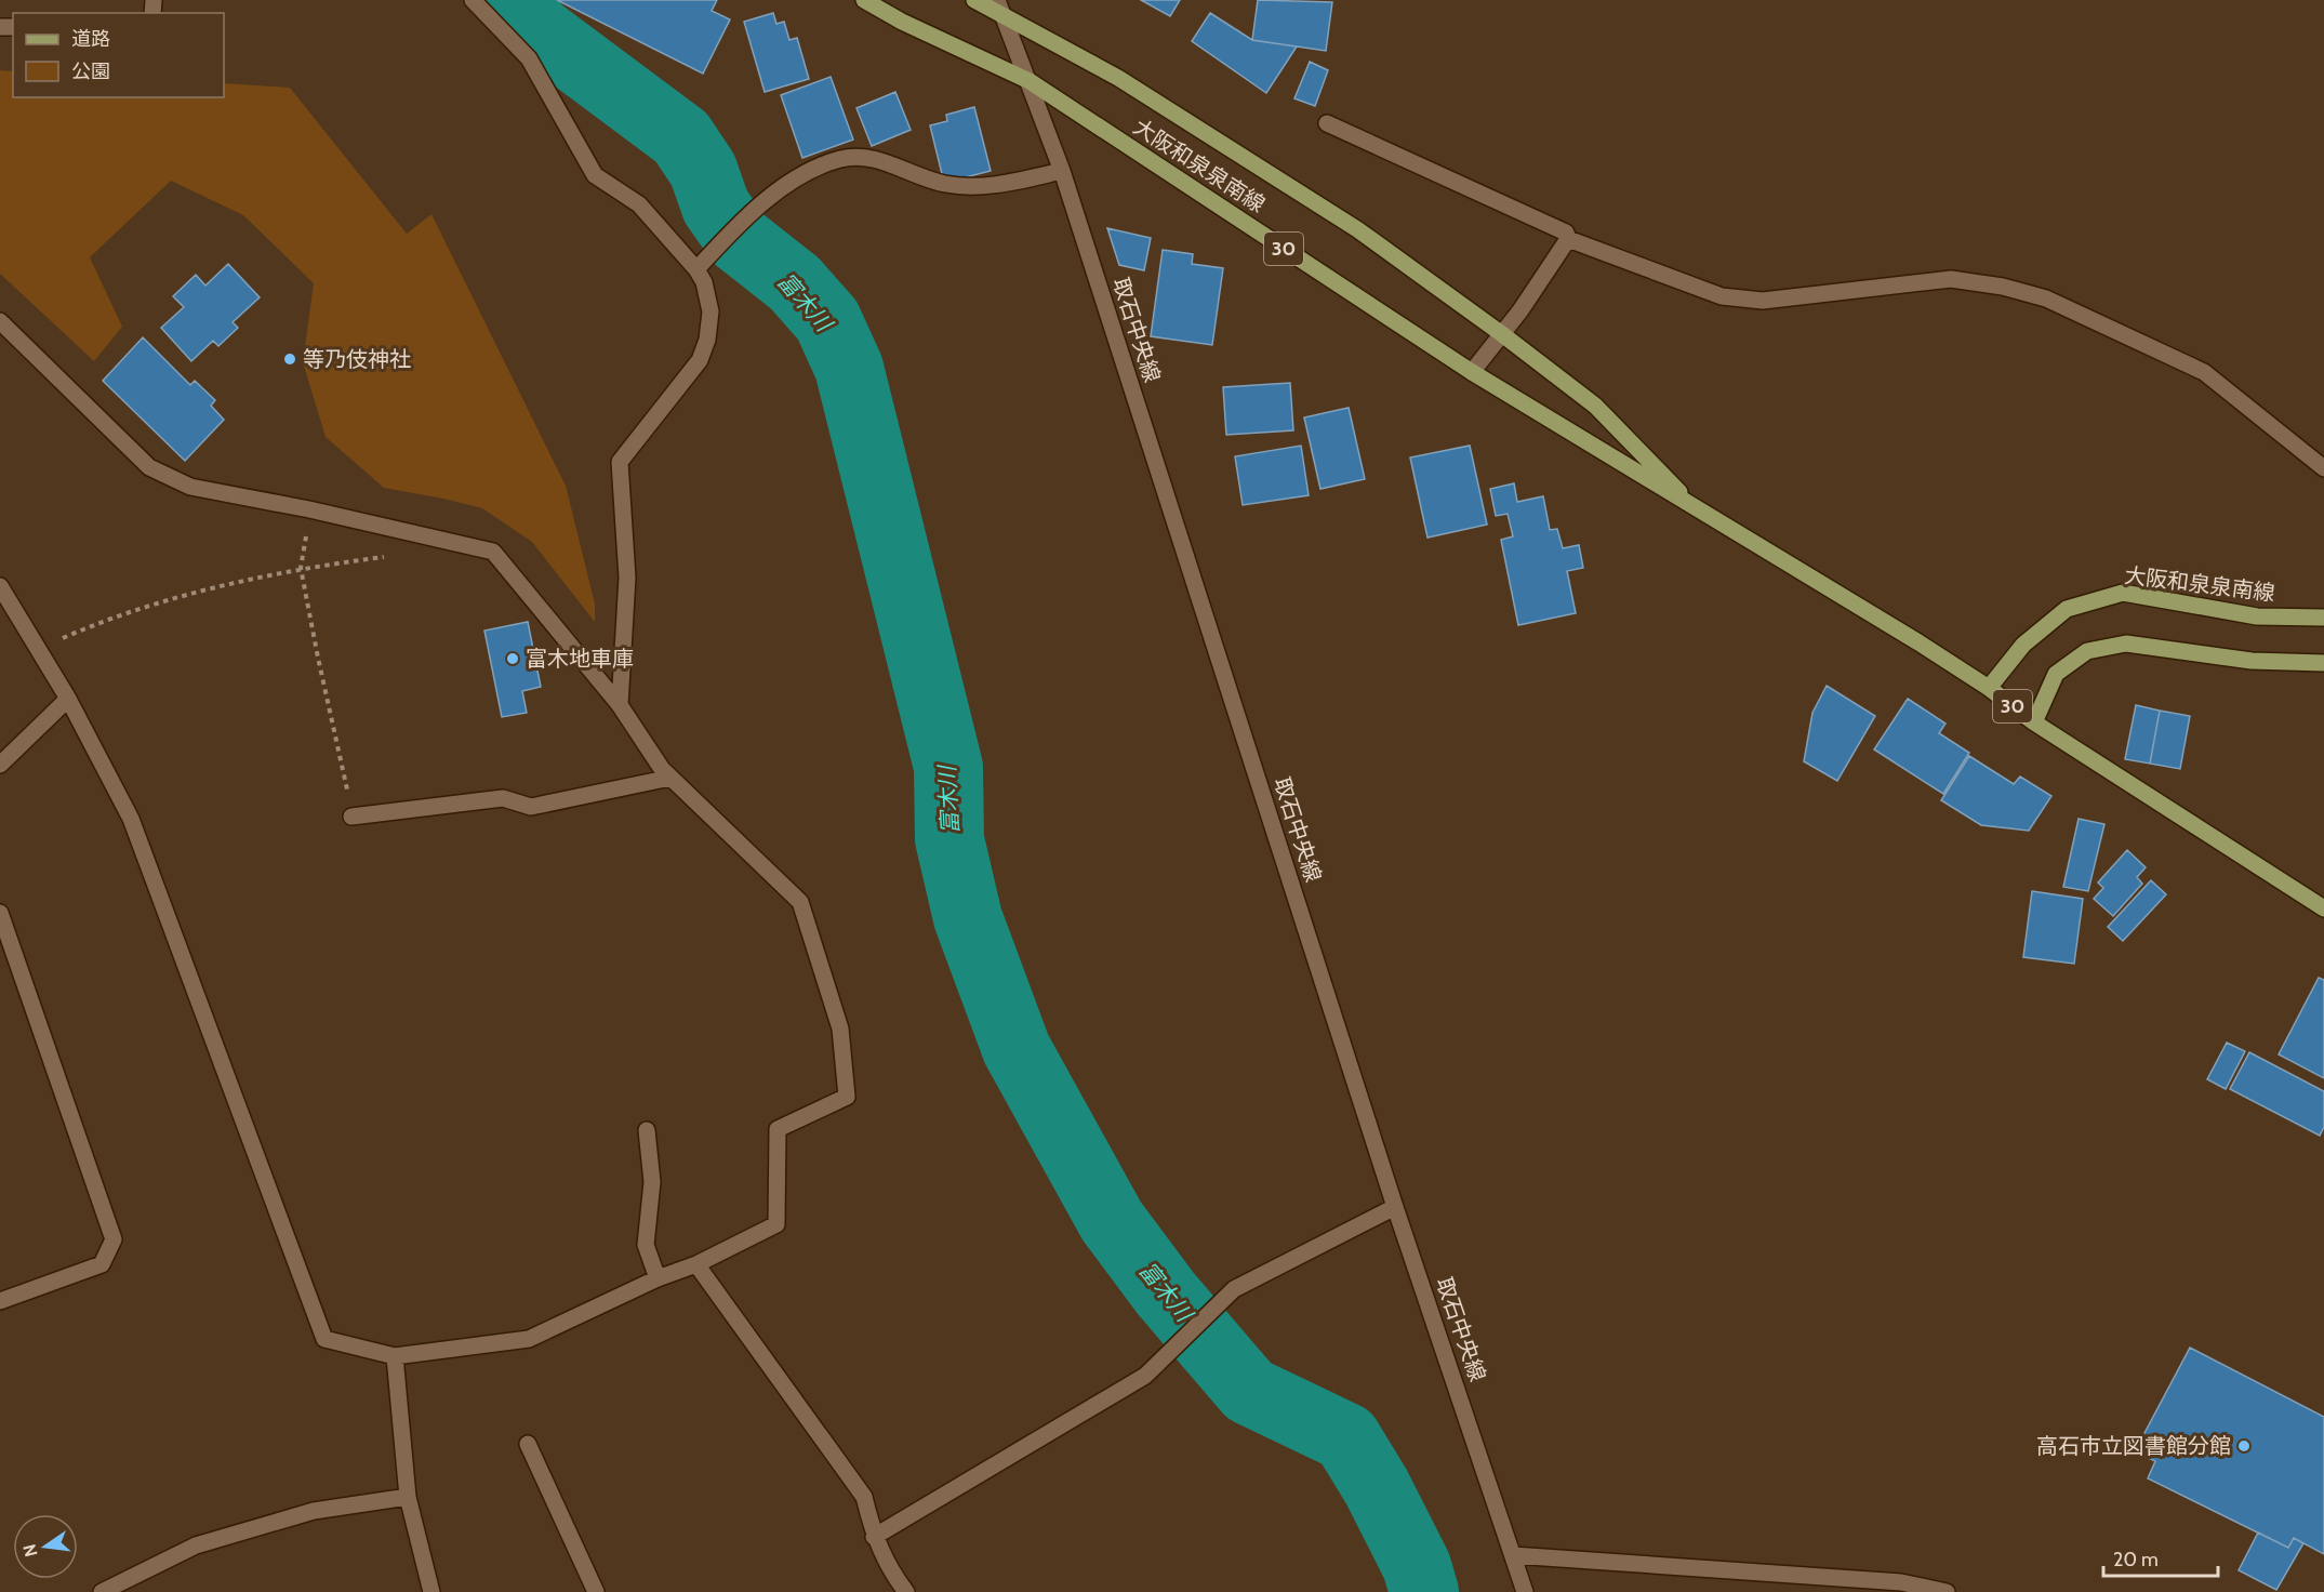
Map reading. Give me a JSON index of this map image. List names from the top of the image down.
{
  "streets": {
    "main road": ["大阪和泉泉南線", "30"],
    "street": ["取石中央線"]
  },
  "crossings": [
    ["大阪和泉泉南線", "30"],
    ["大阪和泉泉南線", "取石中央線"]
  ],
  "water": ["富木川"],
  "places": ["等乃伎神社", "富木地車庫", "高石市立図書館分館"],
  "legend": ["道路", "公園"],
  "scale_bar": "20 m",
  "north": "left"
}
